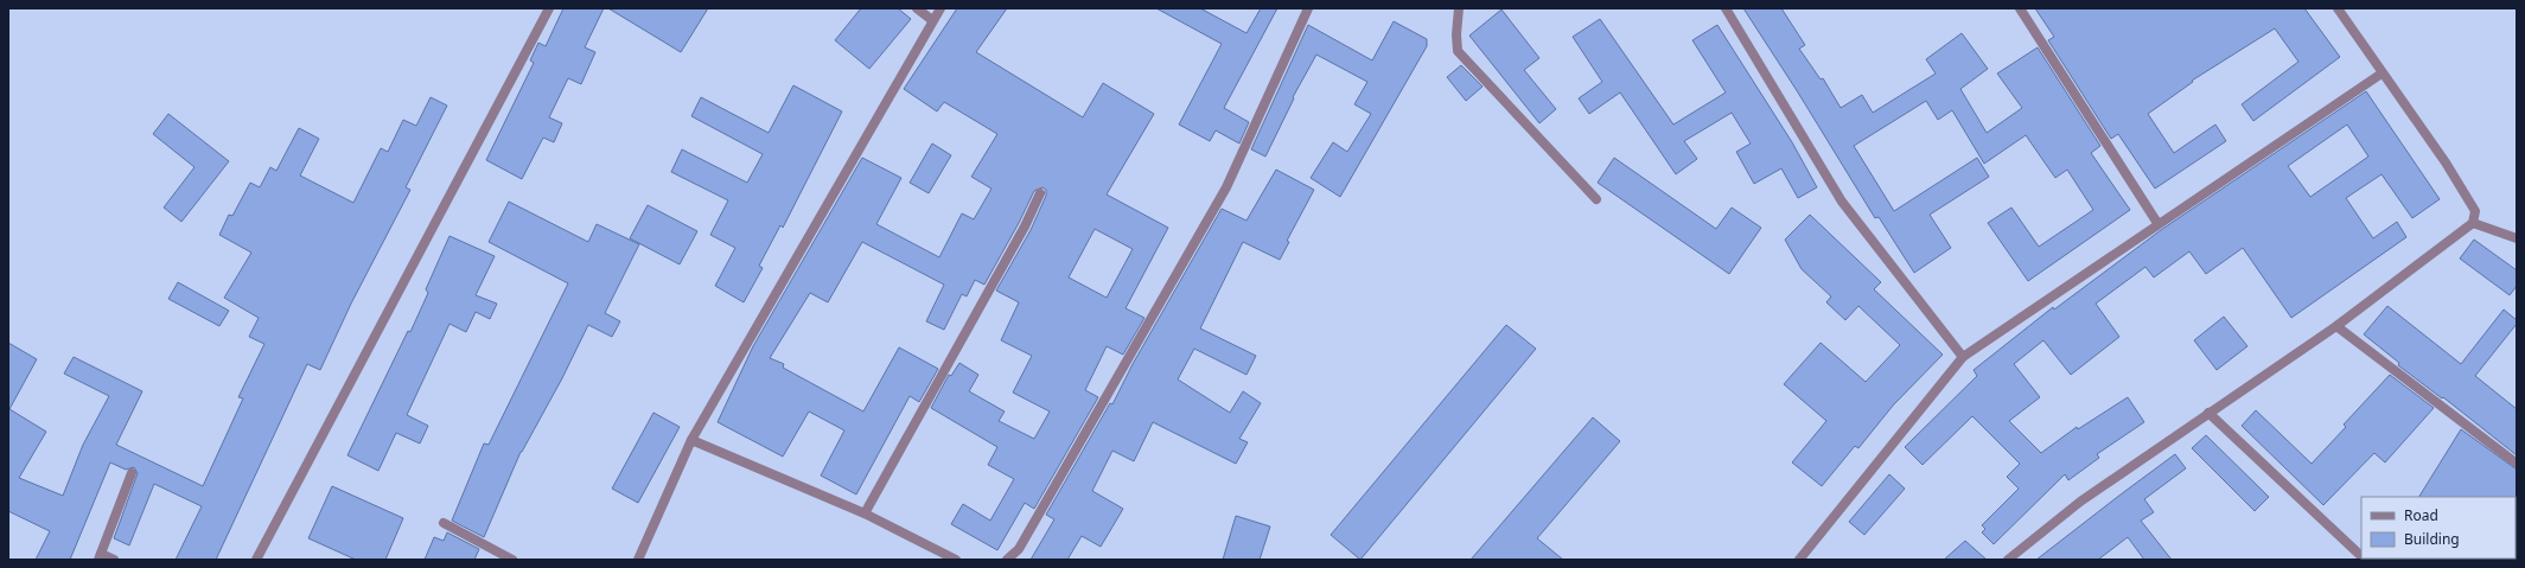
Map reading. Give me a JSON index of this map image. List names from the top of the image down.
{
  "legend": ["Road", "Building"]
}
